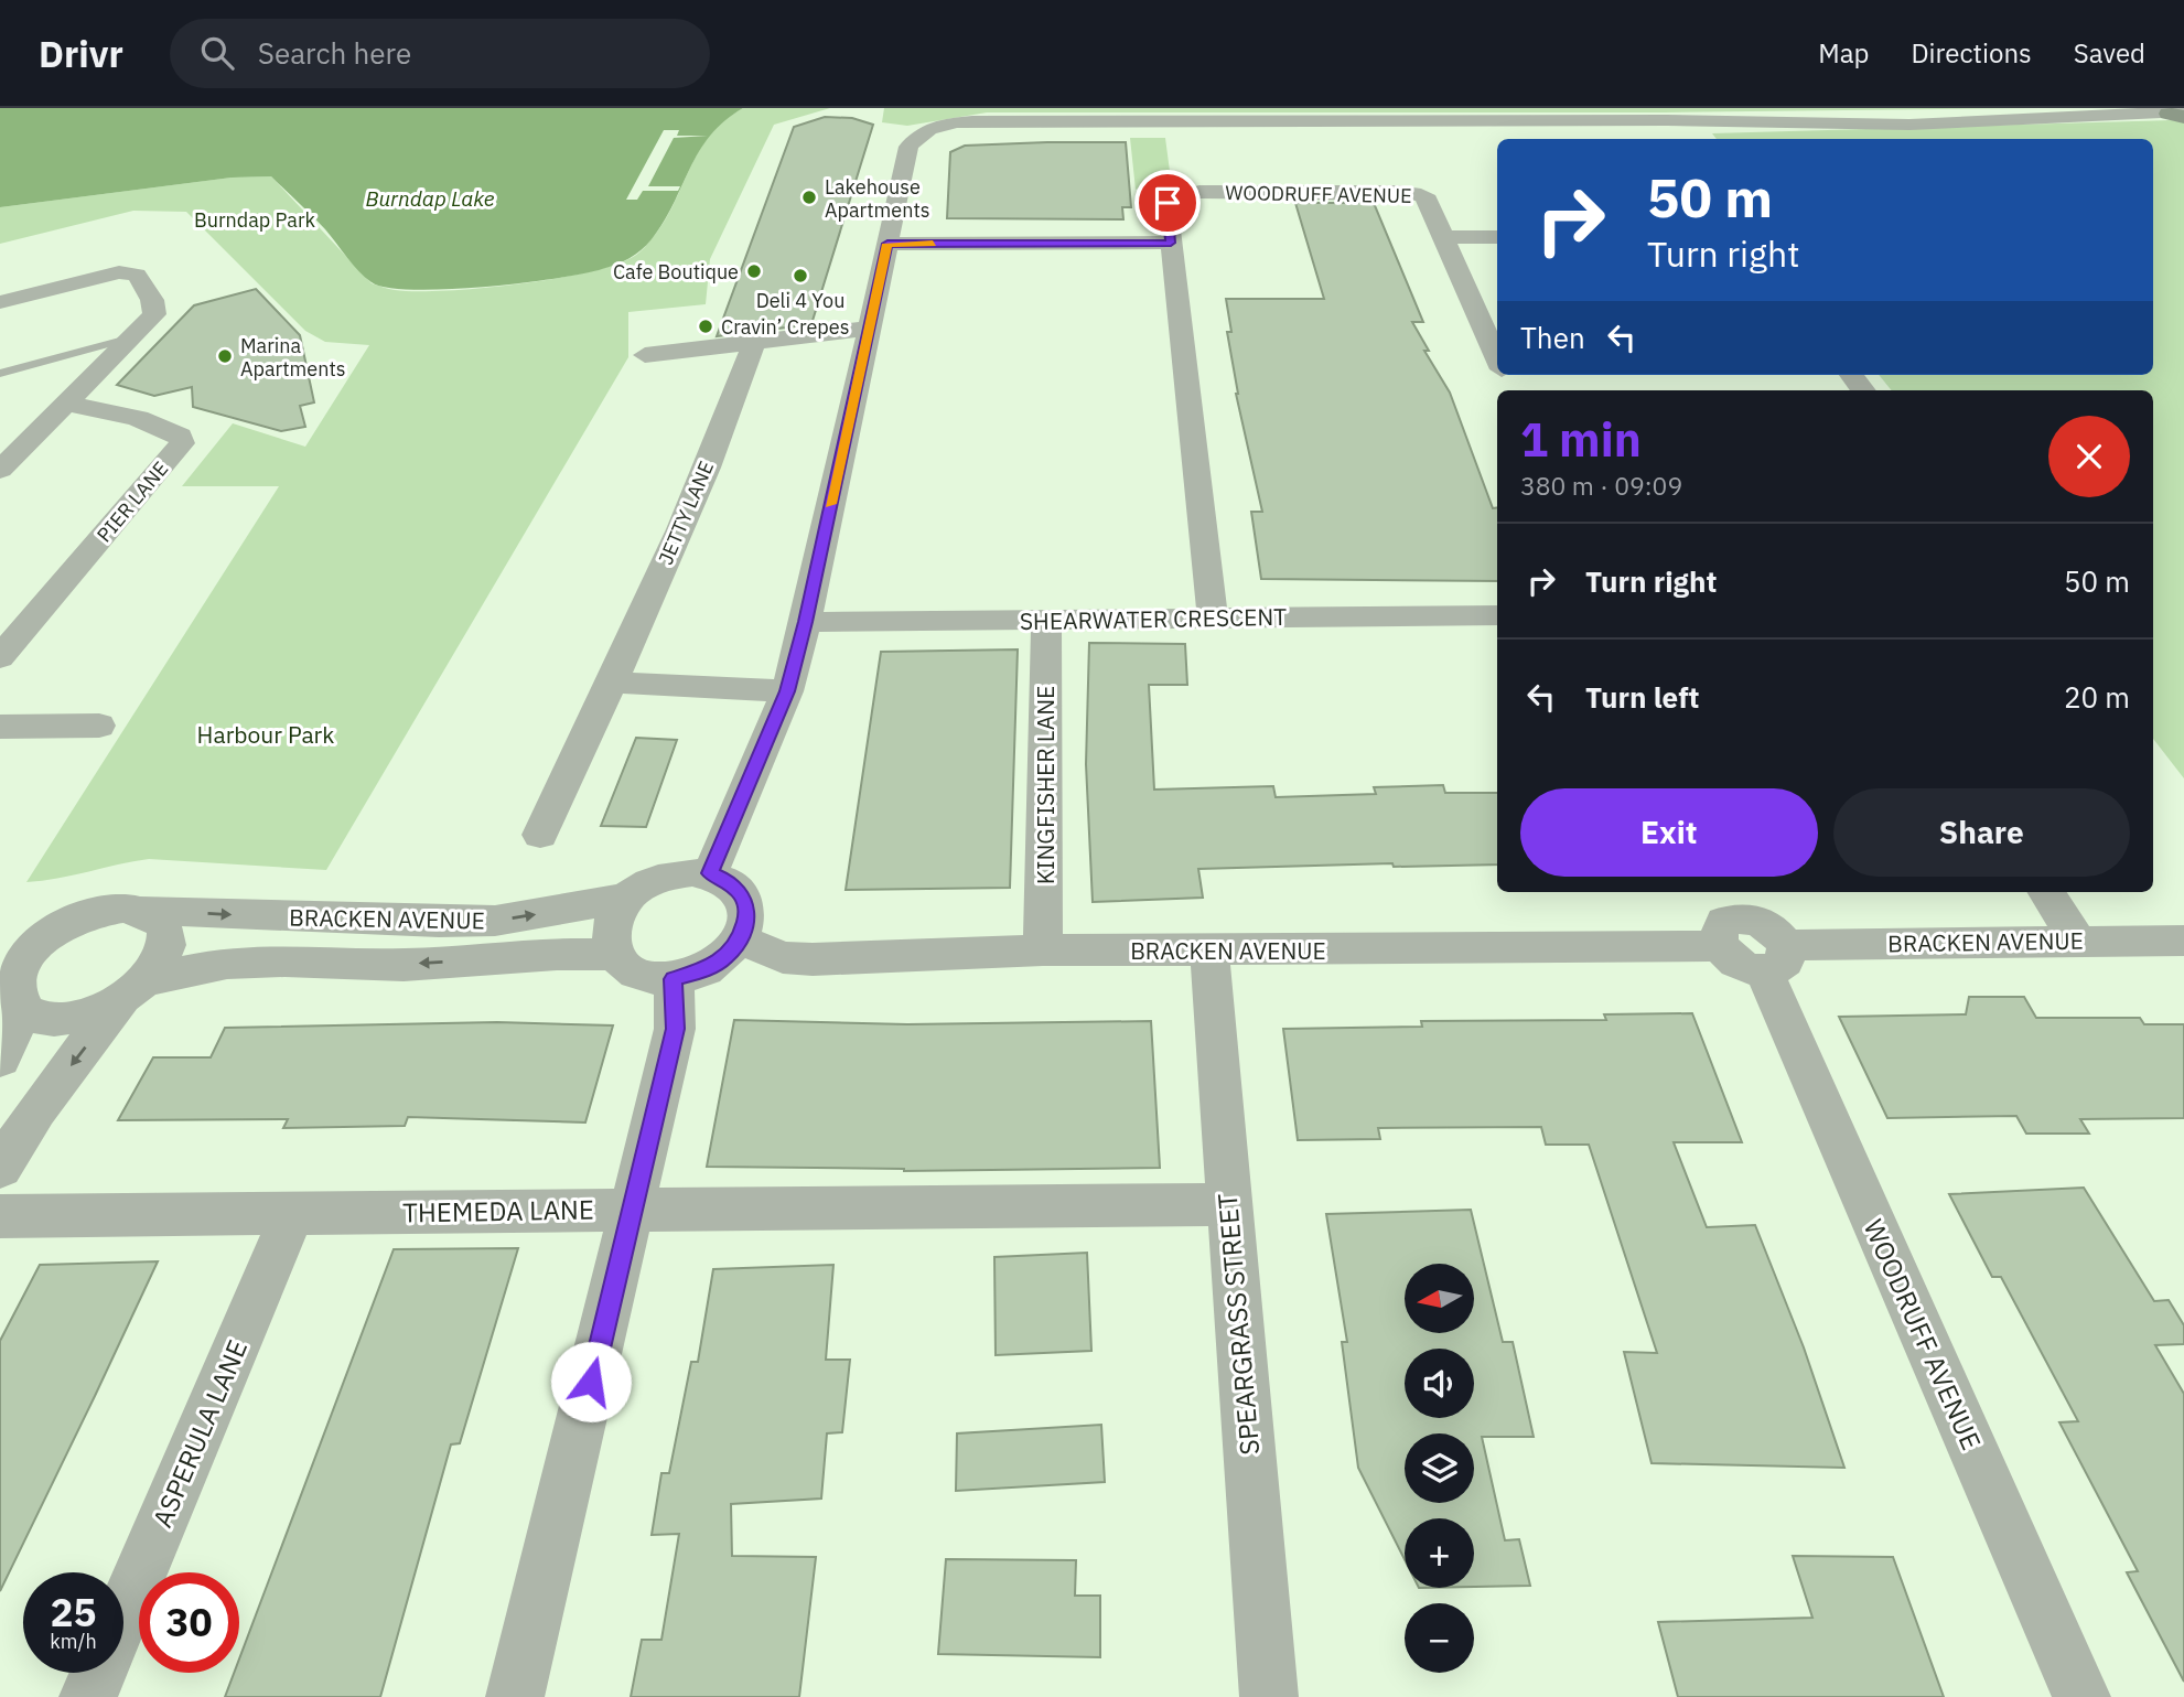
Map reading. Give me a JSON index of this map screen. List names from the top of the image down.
{
  "streets": {
    "street": [
      "WOODRUFF AVENUE",
      "PIER LANE",
      "JETTY LANE",
      "SHEARWATER CRESCENT",
      "KINGFISHER LANE",
      "BRACKEN AVENUE",
      "THEMEDA LANE",
      "SPEARGRASS STREET",
      "ASPERULA LANE"
    ]
  },
  "crossings": [
    ["WOODRUFF AVENUE", "SHEARWATER CRESCENT"],
    ["WOODRUFF AVENUE", "BRACKEN AVENUE"],
    ["SHEARWATER CRESCENT", "KINGFISHER LANE"],
    ["KINGFISHER LANE", "BRACKEN AVENUE"],
    ["BRACKEN AVENUE", "SPEARGRASS STREET"],
    ["THEMEDA LANE", "SPEARGRASS STREET"],
    ["THEMEDA LANE", "ASPERULA LANE"]
  ],
  "water": ["Burndap Lake"],
  "parks": ["Burndap Park", "Harbour Park"],
  "places": [
    "Lakehouse Apartments",
    "Cafe Boutique",
    "Deli 4 You",
    "Cravin’ Crepes",
    "Marina Apartments"
  ],
  "north": "left",
  "page": {
    "header": "Drivr",
    "search": "Search here",
    "nav": ["Map", "Directions", "Saved"],
    "turn": ["50 m", "Turn right"],
    "then": "Then",
    "heading": ["1 min", "380 m · 09:09"],
    "list": [
      {
        "name": "Turn right",
        "value": "50 m"
      },
      {
        "name": "Turn left",
        "value": "20 m"
      }
    ],
    "buttons": ["Exit", "Share"],
    "map_buttons": ["+", "−"],
    "speed": "25 km/h",
    "limit": "30"
  }
}
